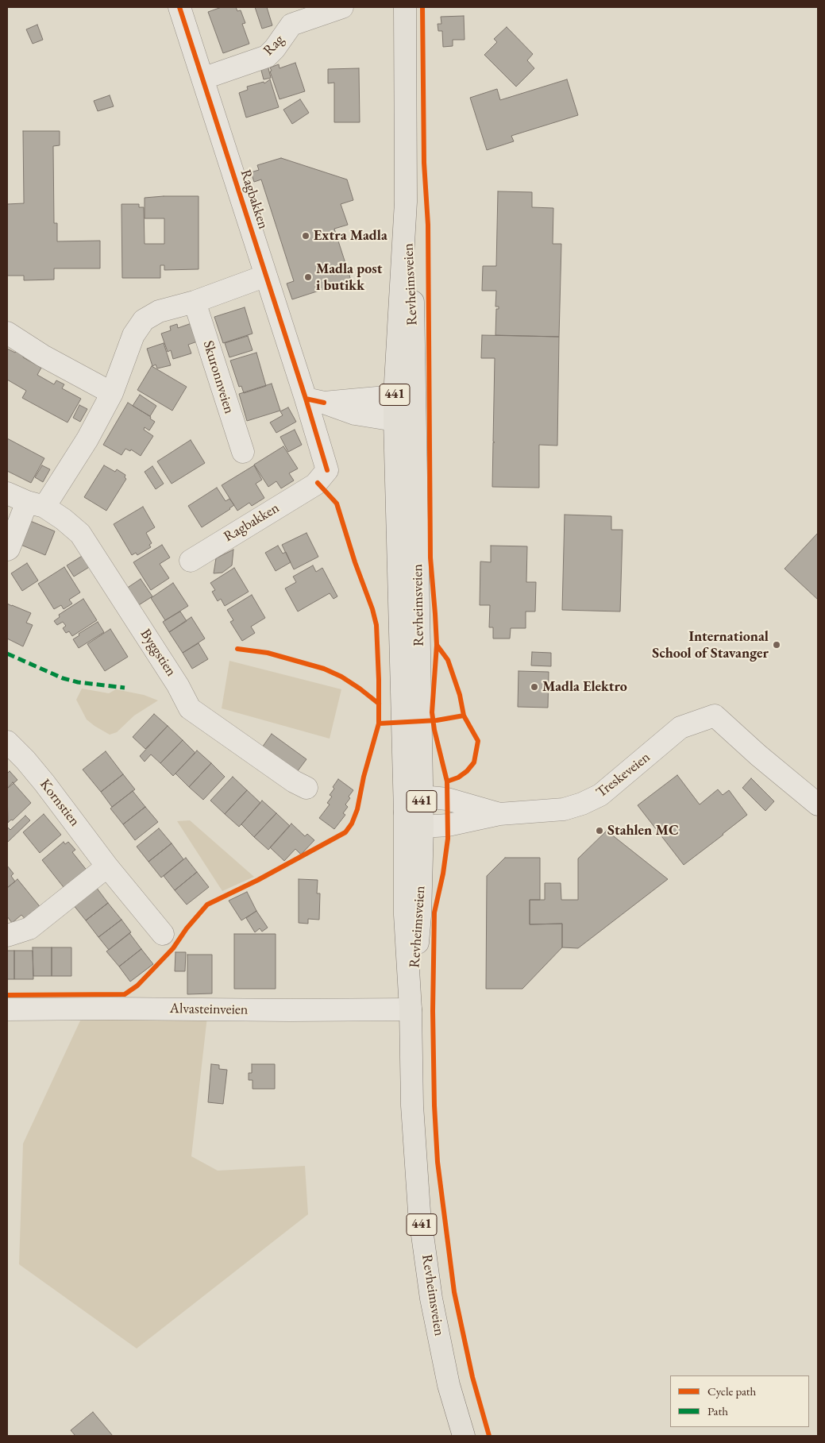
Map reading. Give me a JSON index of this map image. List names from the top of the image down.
{
  "streets": {
    "main road": ["Revheimsveien", "441"],
    "street": [
      "Rag",
      "Ragbakken",
      "Skuronnveien",
      "Byggstien",
      "Treskeveien",
      "Kornstien",
      "Alvasteinveien"
    ]
  },
  "crossings": [
    ["Rag", "Ragbakken"],
    ["Revheimsveien", "Treskeveien"],
    ["Revheimsveien", "Alvasteinveien"]
  ],
  "places": [
    "Extra Madla",
    "Madla post i butikk",
    "International School of Stavanger",
    "Madla Elektro",
    "Stahlen MC"
  ],
  "legend": ["Cycle path", "Path"]
}
